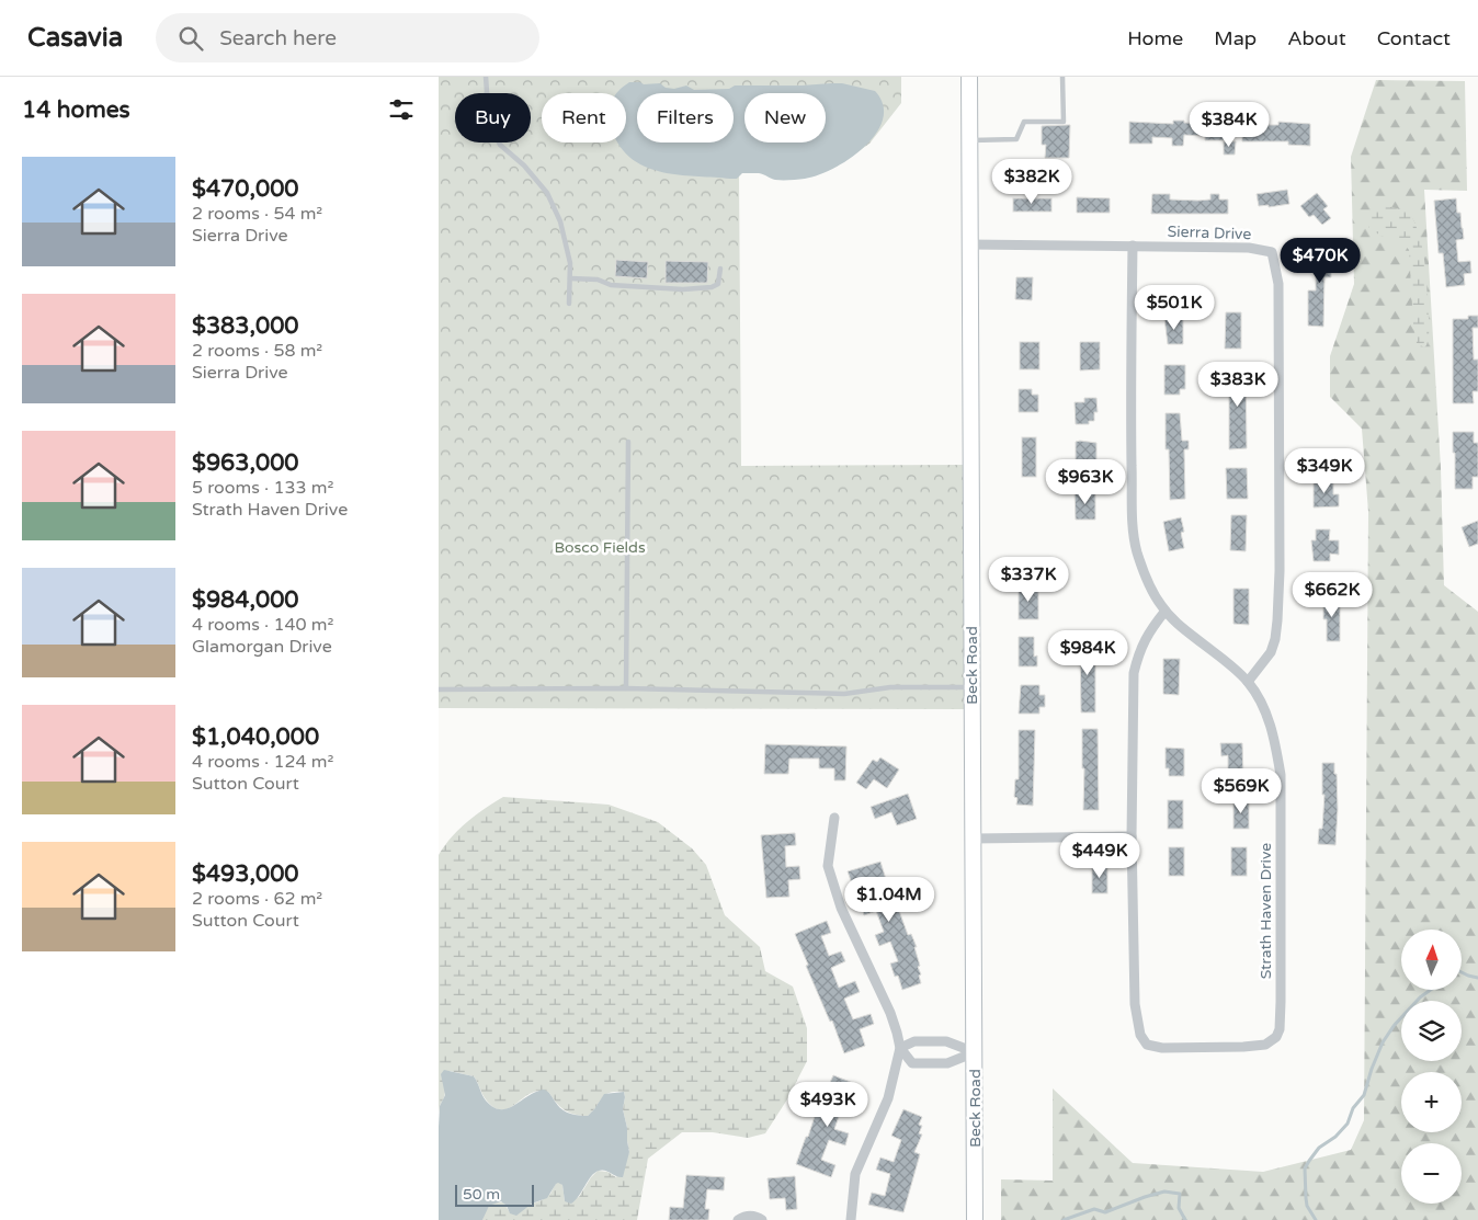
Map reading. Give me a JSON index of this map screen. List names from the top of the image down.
{
  "streets": {
    "main road": ["Beck Road"],
    "street": ["Sierra Drive", "Strath Haven Drive"]
  },
  "crossings": [
    ["Sierra Drive", "Beck Road"],
    ["Sierra Drive", "Strath Haven Drive"]
  ],
  "parks": ["Bosco Fields"],
  "scale_bar": "50 m",
  "north": "top",
  "page": {
    "header": "Casavia",
    "search": "Search here",
    "nav": [
      "Home",
      "Map",
      "About",
      "Contact"
    ],
    "heading": "14 homes",
    "chip": [
      "Buy",
      "Rent",
      "Filters",
      "New"
    ],
    "price": [
      "$384K",
      "$382K",
      "$470K",
      "$501K",
      "$383K",
      "$349K",
      "$963K",
      "$337K",
      "$662K",
      "$984K",
      "$569K",
      "$449K",
      "$1.04M",
      "$493K"
    ],
    "list": [
      {
        "name": "$470,000",
        "note": "2 rooms · 54 m² · Sierra Drive"
      },
      {
        "name": "$383,000",
        "note": "2 rooms · 58 m² · Sierra Drive"
      },
      {
        "name": "$963,000",
        "note": "5 rooms · 133 m² · Strath Haven Drive"
      },
      {
        "name": "$984,000",
        "note": "4 rooms · 140 m² · Glamorgan Drive"
      },
      {
        "name": "$1,040,000",
        "note": "4 rooms · 124 m² · Sutton Court"
      },
      {
        "name": "$493,000",
        "note": "2 rooms · 62 m² · Sutton Court"
      }
    ],
    "map_buttons": ["+", "−"],
    "scale": "50 m"
  }
}
